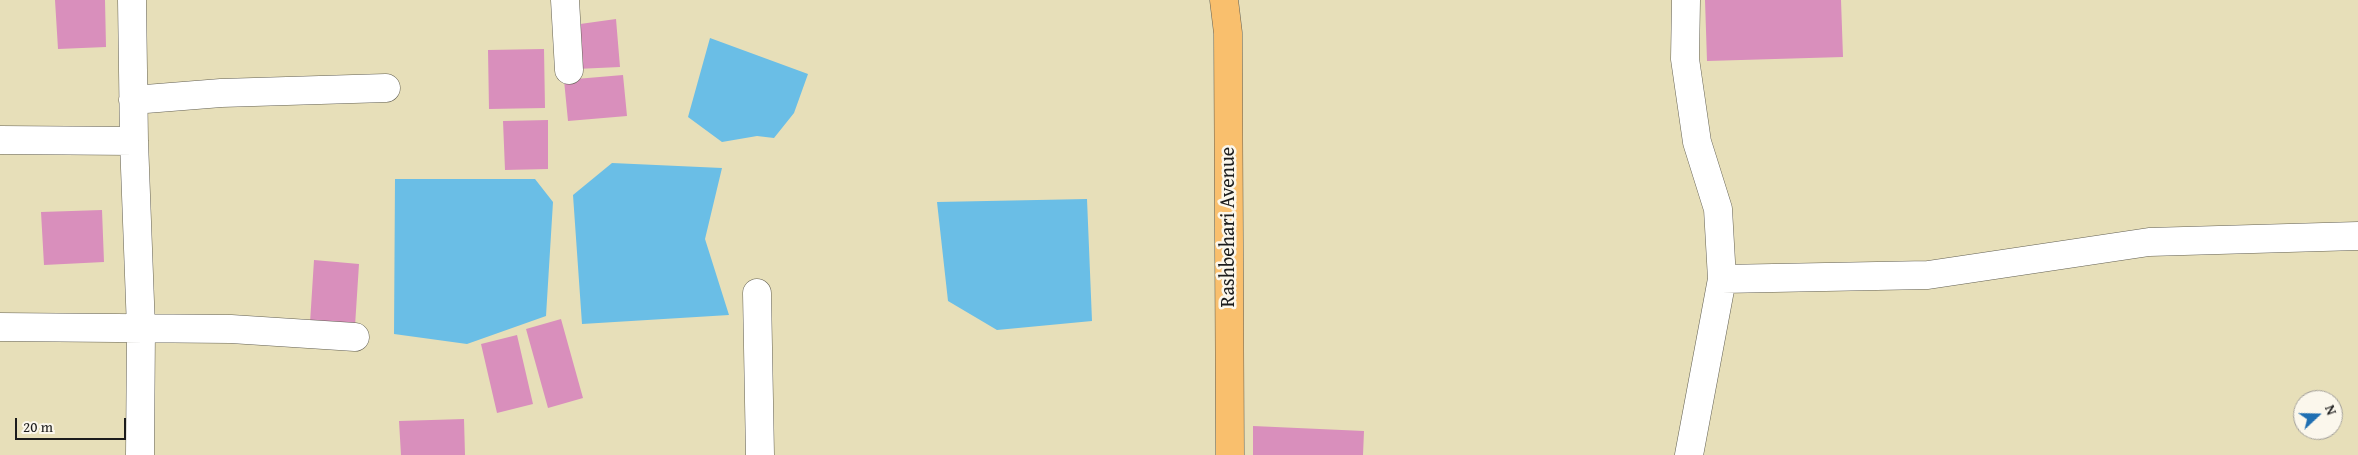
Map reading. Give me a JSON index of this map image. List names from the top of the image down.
{
  "streets": {
    "main road": ["Rashbehari Avenue"]
  },
  "scale_bar": "20 m",
  "north": "right"
}
